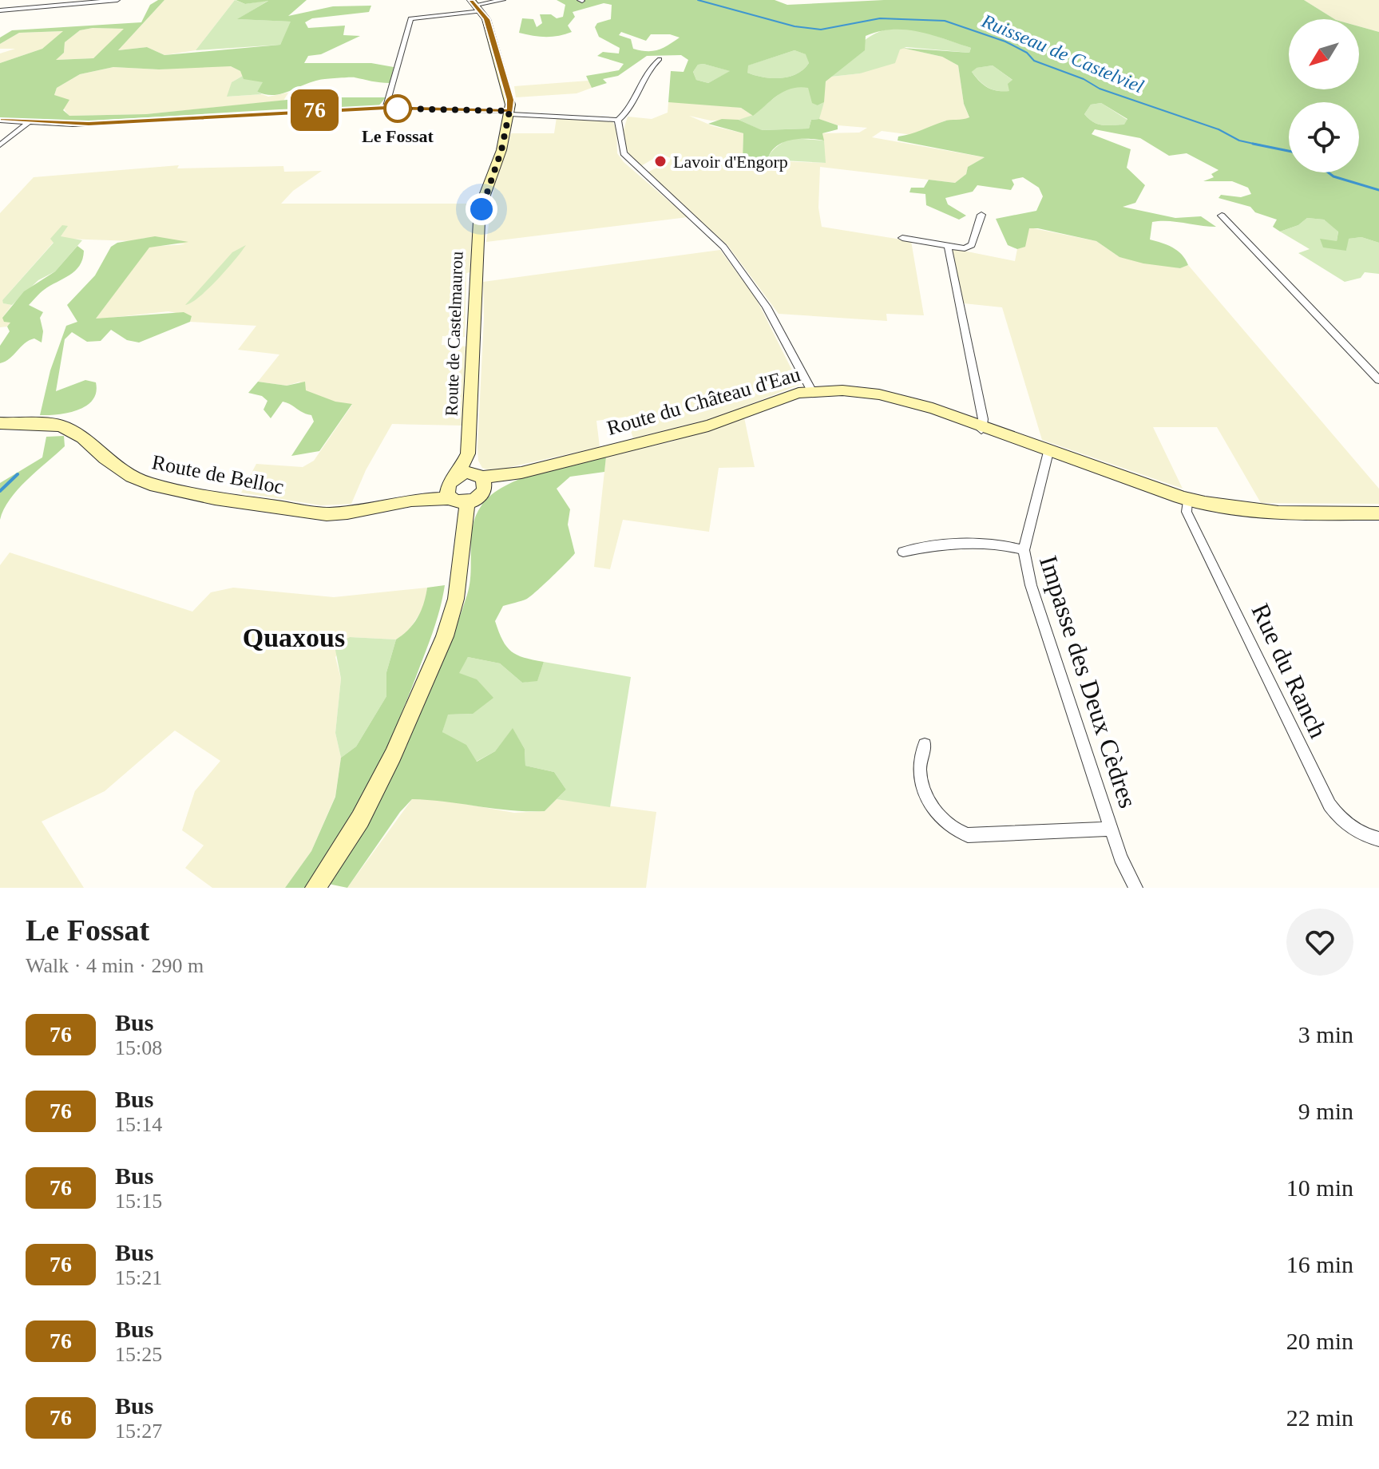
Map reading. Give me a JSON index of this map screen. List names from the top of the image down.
{
  "streets": {
    "street": [
      "Route de Castelmaurou",
      "Route du Château d'Eau",
      "Route de Belloc",
      "Rue du Ranch",
      "Impasse des Deux Cèdres"
    ]
  },
  "crossings": [
    ["Route de Castelmaurou", "Route du Château d'Eau"],
    ["Route de Castelmaurou", "Route de Belloc"],
    ["Route du Château d'Eau", "Route de Belloc"],
    ["Route du Château d'Eau", "Rue du Ranch"],
    ["Route du Château d'Eau", "Impasse des Deux Cèdres"]
  ],
  "districts": ["Quaxous"],
  "water": ["Ruisseau de Castelviel"],
  "places": ["Le Fossat", "Lavoir d'Engorp"],
  "lines": ["bus line 76"],
  "north": "bottom left",
  "page": {
    "on_map": "76",
    "heading": ["Le Fossat", "Walk · 4 min · 290 m"],
    "list": [
      {
        "mark": "76",
        "name": "Bus",
        "note": "15:08",
        "value": "3 min"
      },
      {
        "mark": "76",
        "name": "Bus",
        "note": "15:14",
        "value": "9 min"
      },
      {
        "mark": "76",
        "name": "Bus",
        "note": "15:15",
        "value": "10 min"
      },
      {
        "mark": "76",
        "name": "Bus",
        "note": "15:21",
        "value": "16 min"
      },
      {
        "mark": "76",
        "name": "Bus",
        "note": "15:25",
        "value": "20 min"
      },
      {
        "mark": "76",
        "name": "Bus",
        "note": "15:27",
        "value": "22 min"
      }
    ]
  }
}
